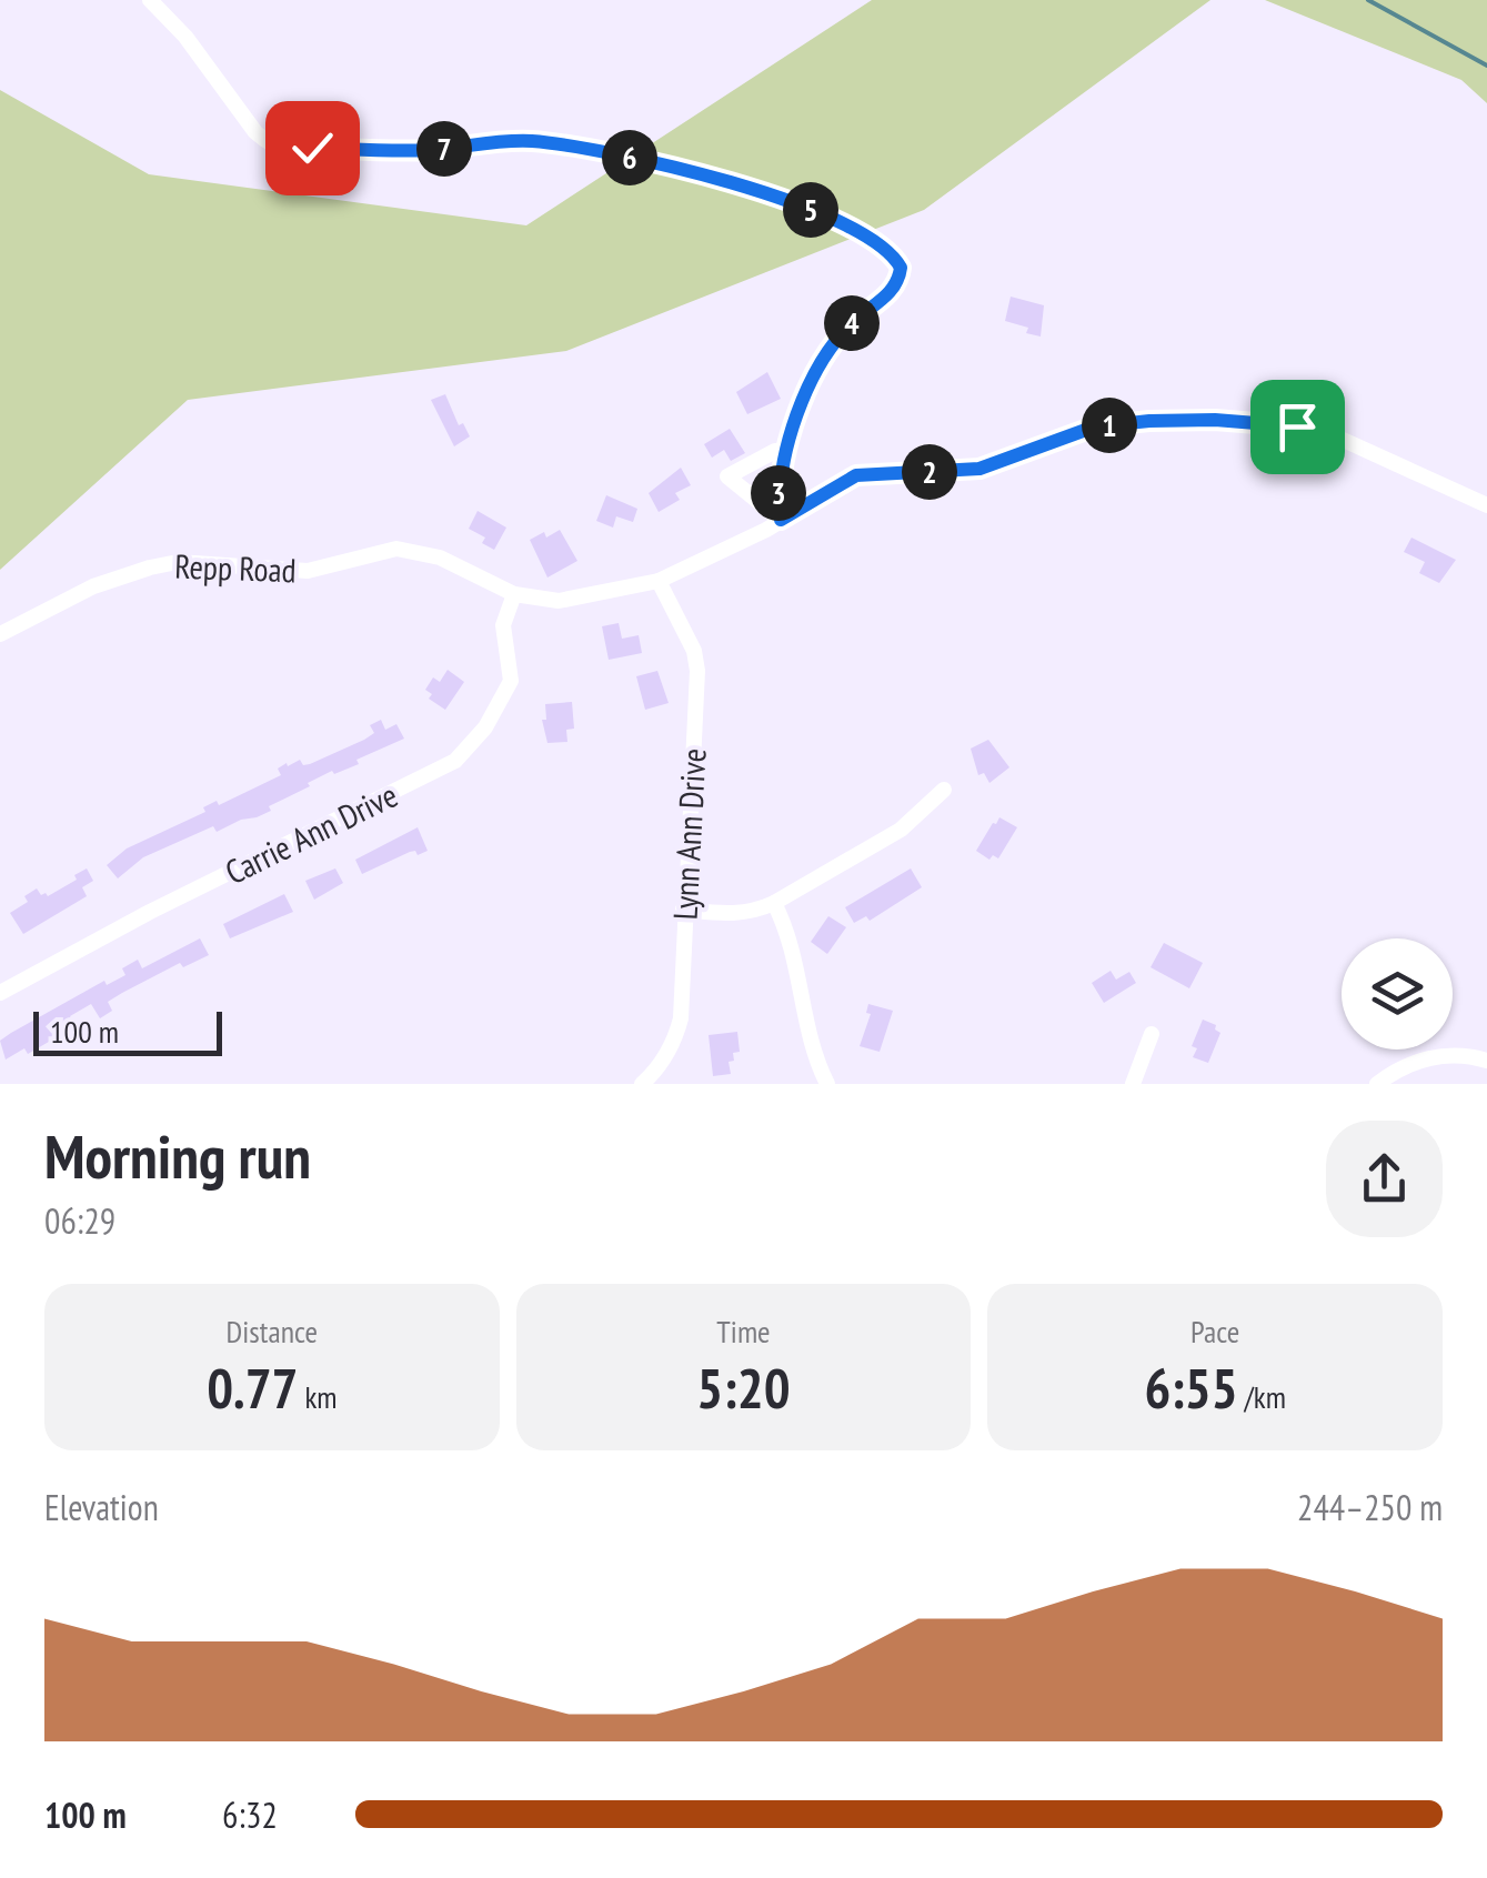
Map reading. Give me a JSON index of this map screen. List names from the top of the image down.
{
  "streets": {
    "street": ["Repp Road", "Carrie Ann Drive", "Lynn Ann Drive"]
  },
  "crossings": [
    ["Repp Road", "Carrie Ann Drive"],
    ["Repp Road", "Lynn Ann Drive"]
  ],
  "scale_bar": "100 m",
  "page": {
    "pins": [
      "7",
      "6",
      "5",
      "4",
      "1",
      "2",
      "3"
    ],
    "scale": "100 m",
    "heading": ["Morning run", "06:29"],
    "stats": [
      ["Distance", "0.77 km"],
      ["Time", "5:20"],
      ["Pace", "6:55 /km"]
    ],
    "chart": ["Elevation", "244–250 m"],
    "list": [
      {
        "name": "100 m",
        "note": "6:32"
      }
    ]
  }
}
